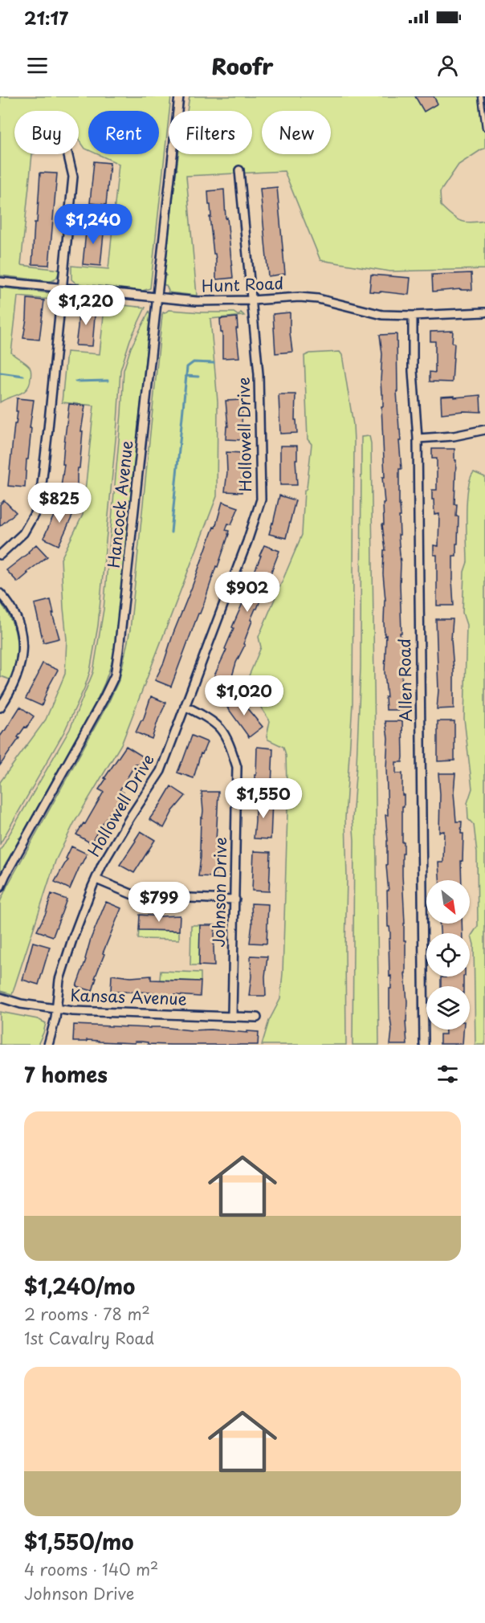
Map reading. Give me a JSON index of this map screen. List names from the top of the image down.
{
  "streets": {
    "street": [
      "Hunt Road",
      "Hollowell Drive",
      "Hancock Avenue",
      "Allen Road",
      "Johnson Drive",
      "Kansas Avenue"
    ]
  },
  "crossings": [
    ["Hunt Road", "Hollowell Drive"],
    ["Hunt Road", "Hancock Avenue"],
    ["Hunt Road", "Allen Road"],
    ["Hollowell Drive", "Johnson Drive"],
    ["Hollowell Drive", "Kansas Avenue"],
    ["Johnson Drive", "Kansas Avenue"]
  ],
  "north": "bottom right",
  "page": {
    "status": "21:17",
    "header": "Roofr",
    "chip": [
      "Buy",
      "Rent",
      "Filters",
      "New"
    ],
    "price": [
      "$1,240",
      "$1,220",
      "$825",
      "$902",
      "$1,020",
      "$1,550",
      "$799"
    ],
    "heading": "7 homes",
    "list": [
      {
        "name": "$1,240/mo",
        "note": "2 rooms · 78 m² · 1st Cavalry Road"
      },
      {
        "name": "$1,550/mo",
        "note": "4 rooms · 140 m² · Johnson Drive"
      }
    ]
  }
}
